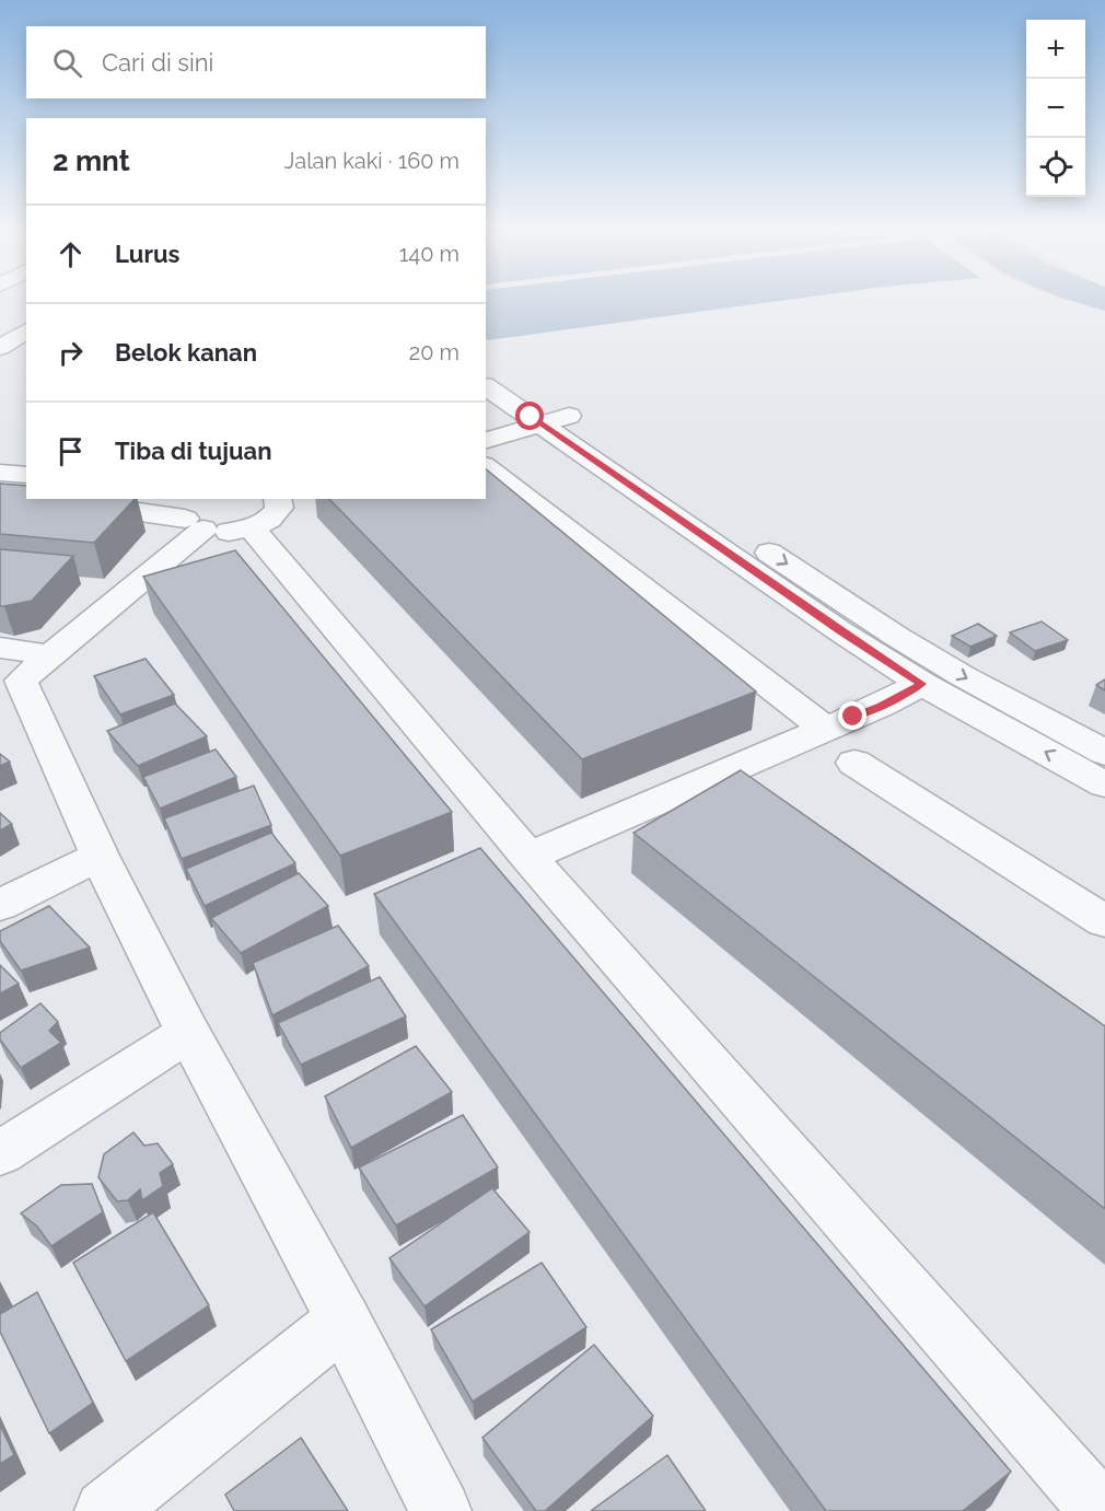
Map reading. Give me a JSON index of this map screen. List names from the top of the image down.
{
  "page": {
    "map_buttons": ["+", "−"],
    "search": "Cari di sini",
    "heading": ["2 mnt", "Jalan kaki · 160 m"],
    "list": [
      ["Lurus", "140 m"],
      ["Belok kanan", "20 m"],
      "Tiba di tujuan"
    ]
  }
}
